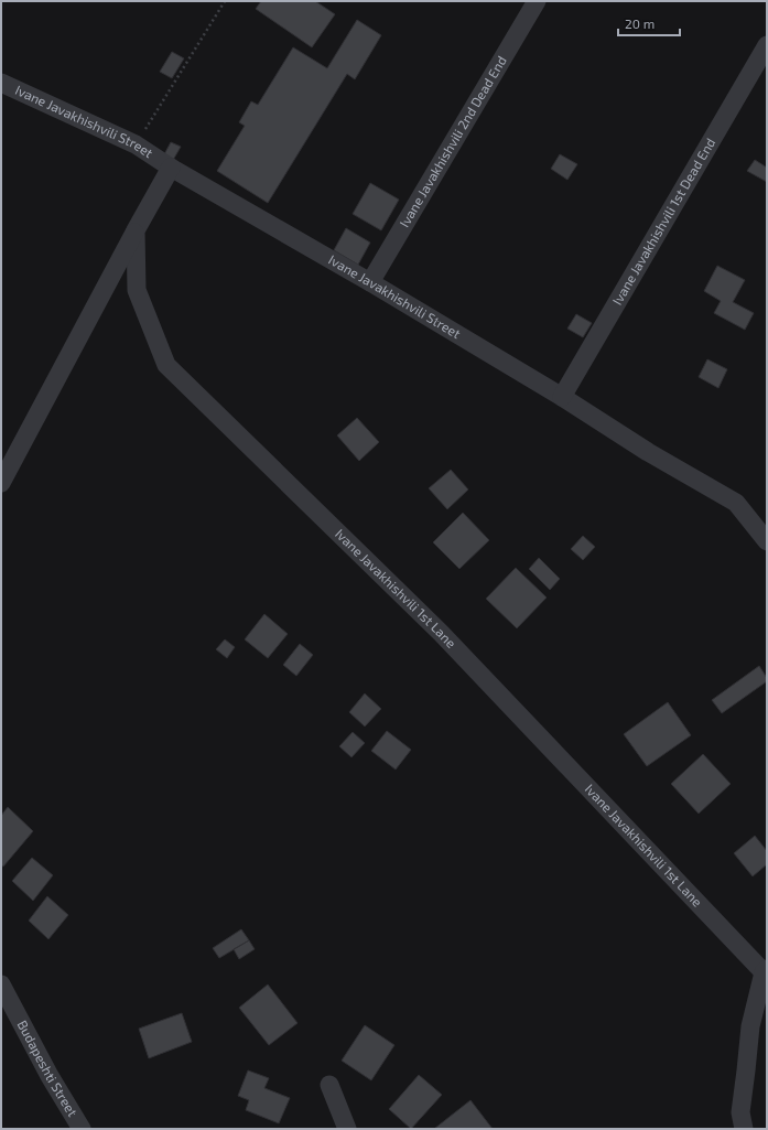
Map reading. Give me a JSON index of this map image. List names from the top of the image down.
{
  "streets": {
    "street": [
      "Ivane Javakhishvili Street",
      "Ivane Javakhishvili 2nd Dead End",
      "Ivane Javakhishvili 1st Dead End",
      "Ivane Javakhishvili 1st Lane",
      "Budapeshti Street"
    ]
  },
  "crossings": [
    ["Ivane Javakhishvili Street", "Ivane Javakhishvili 2nd Dead End"],
    ["Ivane Javakhishvili Street", "Ivane Javakhishvili 1st Dead End"]
  ],
  "scale_bar": "20 m"
}
